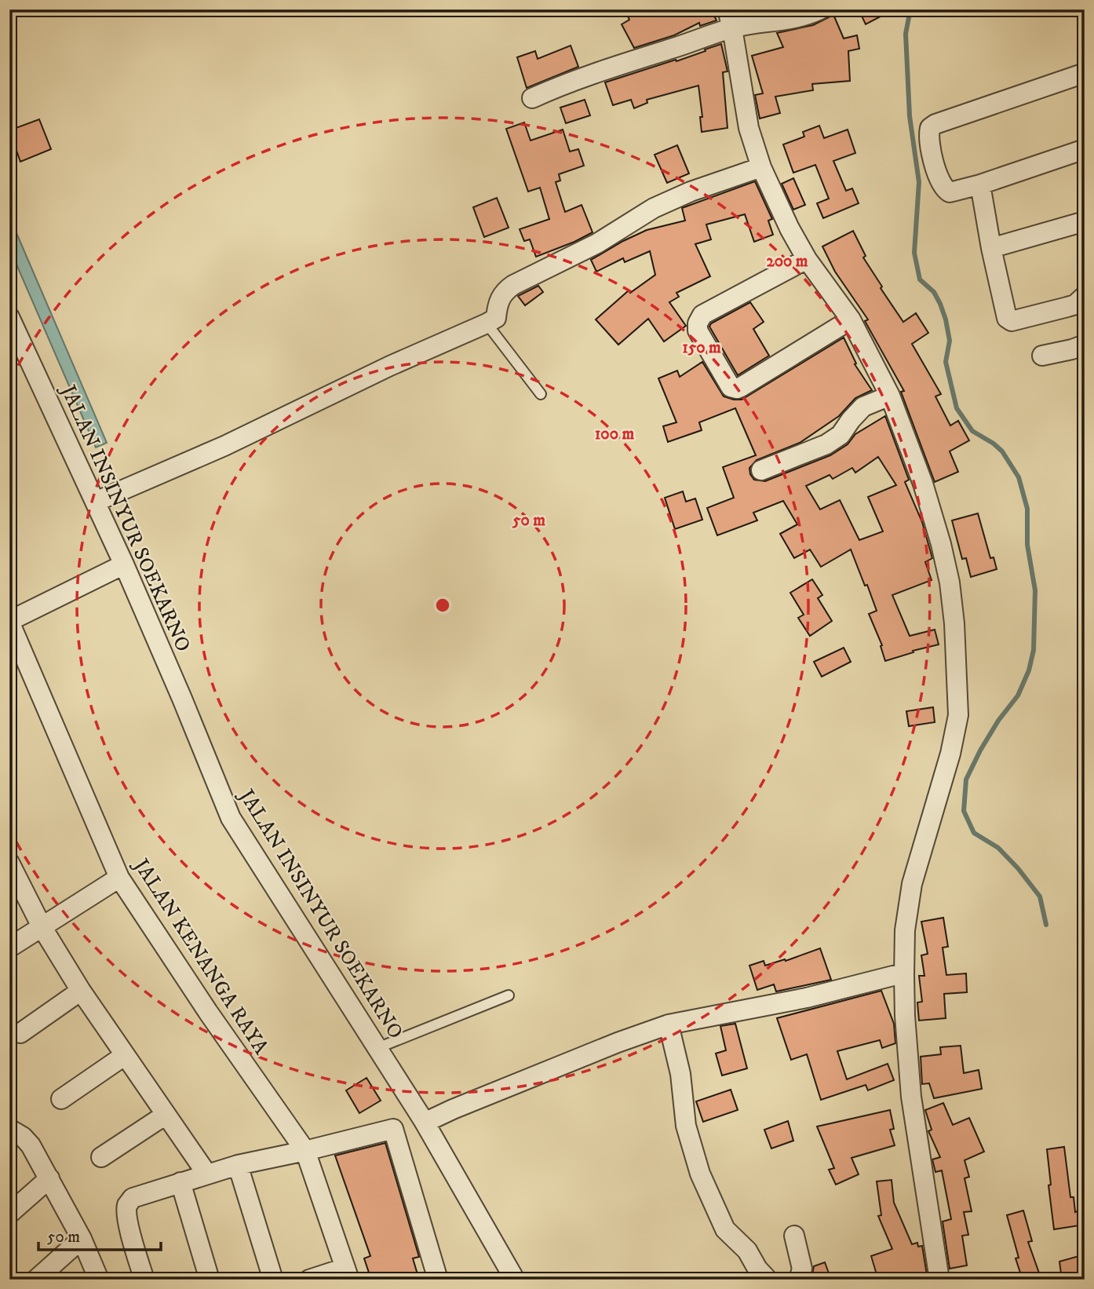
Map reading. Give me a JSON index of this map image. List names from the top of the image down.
{
  "streets": {
    "street": ["JALAN INSINYUR SOEKARNO", "JALAN KENANGA RAYA"]
  },
  "scale_bar": "50 m",
  "rings": [
    "200 m",
    "150 m",
    "100 m",
    "50 m"
  ]
}
